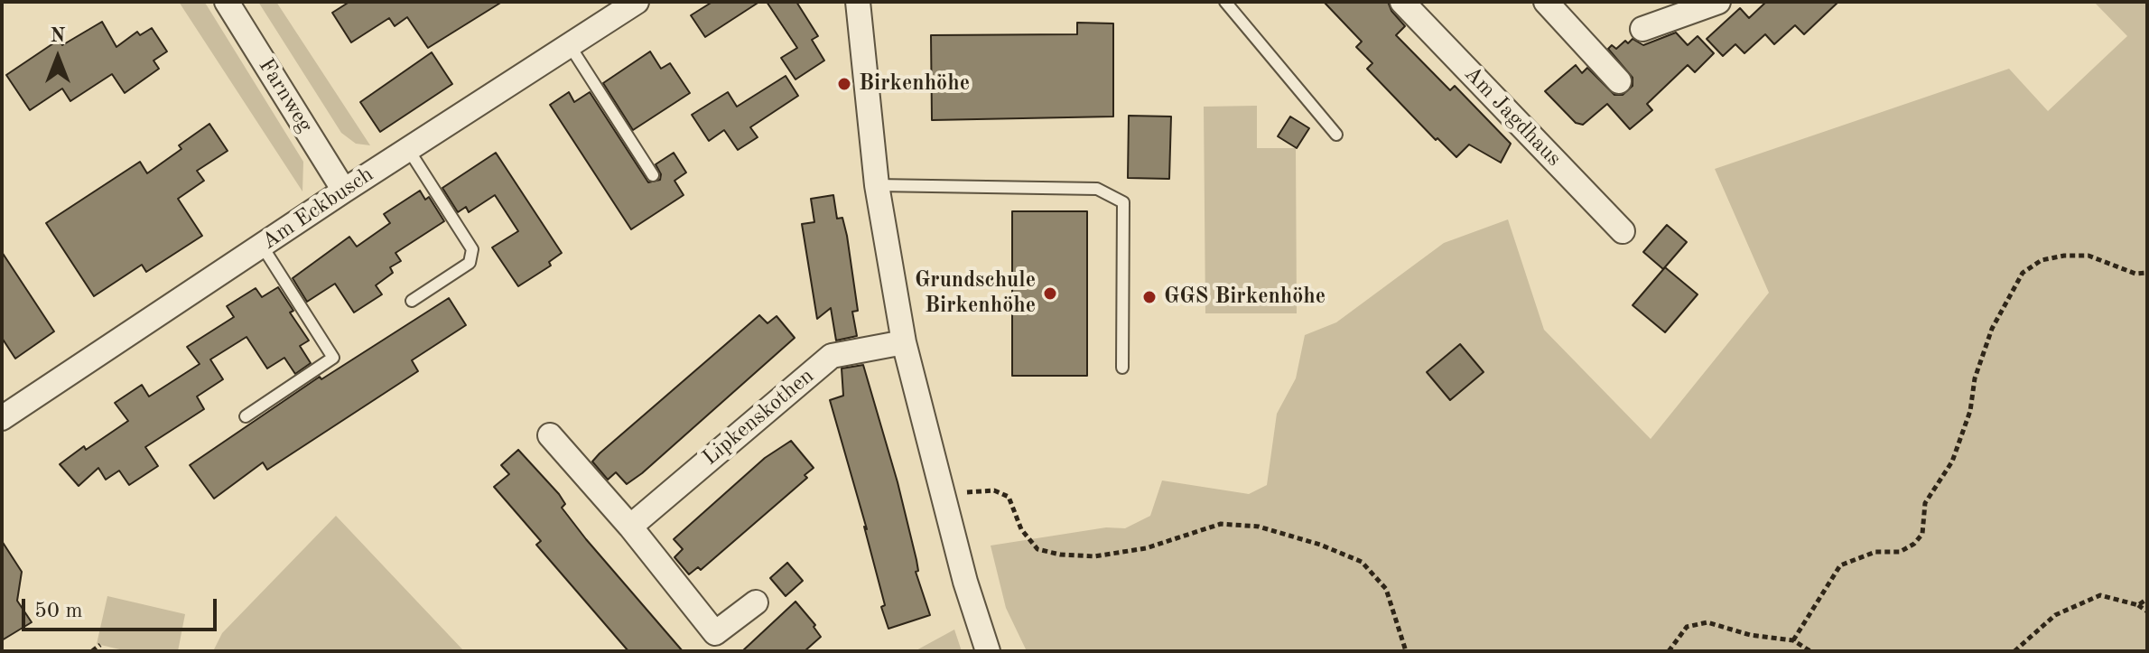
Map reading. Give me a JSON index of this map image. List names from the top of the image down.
{
  "streets": {
    "street": [
      "Farnweg",
      "Am Jagdhaus",
      "Am Eckbusch",
      "Lipkenskothen"
    ]
  },
  "crossings": [
    ["Farnweg", "Am Eckbusch"]
  ],
  "places": ["Birkenhöhe", "Grundschule Birkenhöhe", "GGS Birkenhöhe"],
  "scale_bar": "50 m",
  "north": "top"
}
